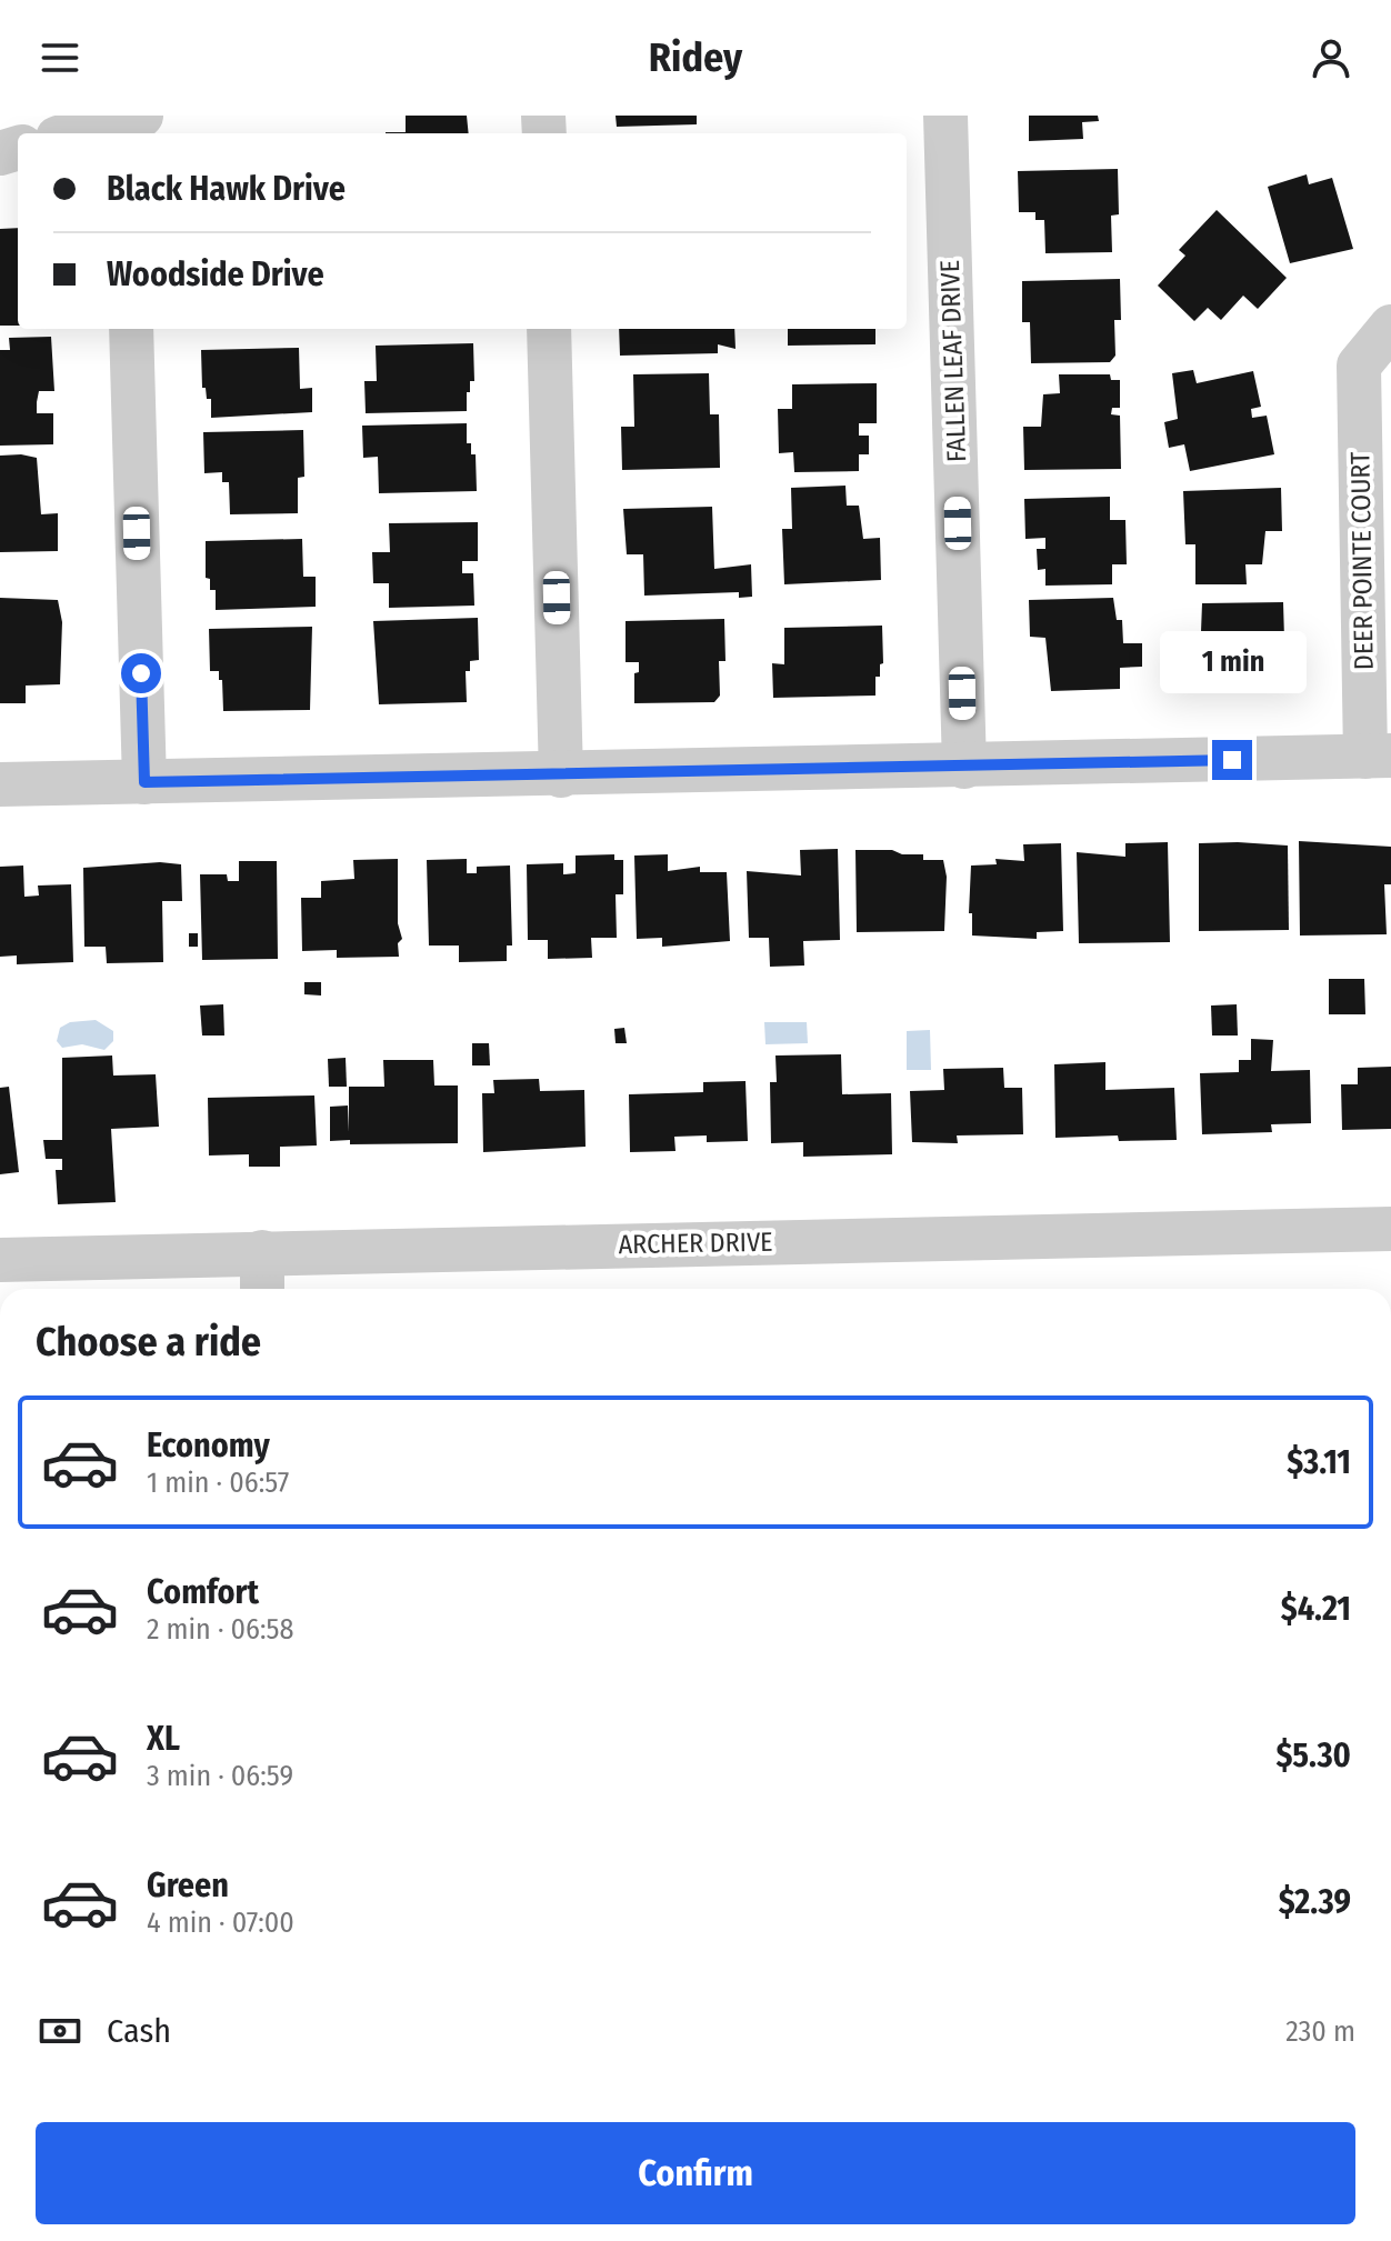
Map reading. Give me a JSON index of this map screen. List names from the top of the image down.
{
  "streets": {
    "street": ["FALLEN LEAF DRIVE", "DEER POINTE COURT", "ARCHER DRIVE"]
  },
  "page": {
    "header": "Ridey",
    "banner": ["Black Hawk Drive", "Woodside Drive"],
    "bubble": "1 min",
    "heading": "Choose a ride",
    "list": [
      {
        "name": "Economy",
        "note": "1 min · 06:57",
        "value": "$3.11"
      },
      {
        "name": "Comfort",
        "note": "2 min · 06:58",
        "value": "$4.21"
      },
      {
        "name": "XL",
        "note": "3 min · 06:59",
        "value": "$5.30"
      },
      {
        "name": "Green",
        "note": "4 min · 07:00",
        "value": "$2.39"
      }
    ],
    "pay": ["Cash", "230 m"],
    "buttons": "Confirm"
  }
}
